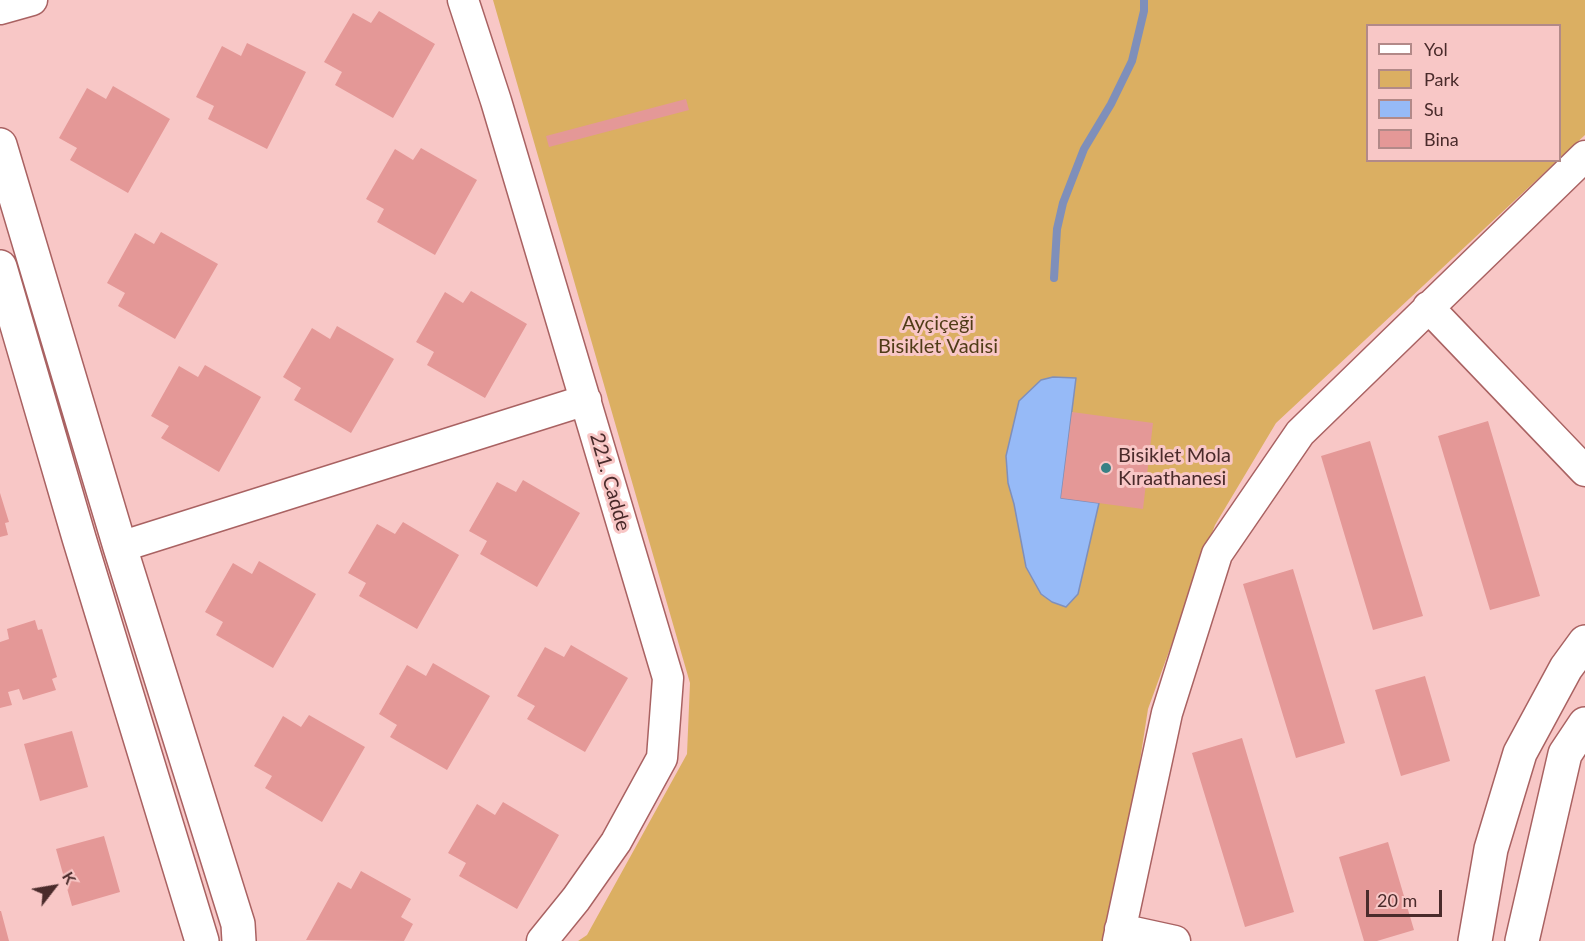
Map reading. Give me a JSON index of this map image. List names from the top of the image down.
{
  "streets": {
    "street": ["221. Cadde"]
  },
  "parks": ["Ayçiçeği Bisiklet Vadisi"],
  "places": ["Bisiklet Mola Kıraathanesi"],
  "legend": [
    "Yol",
    "Park",
    "Su",
    "Bina"
  ],
  "scale_bar": "20 m",
  "north": "top right"
}
